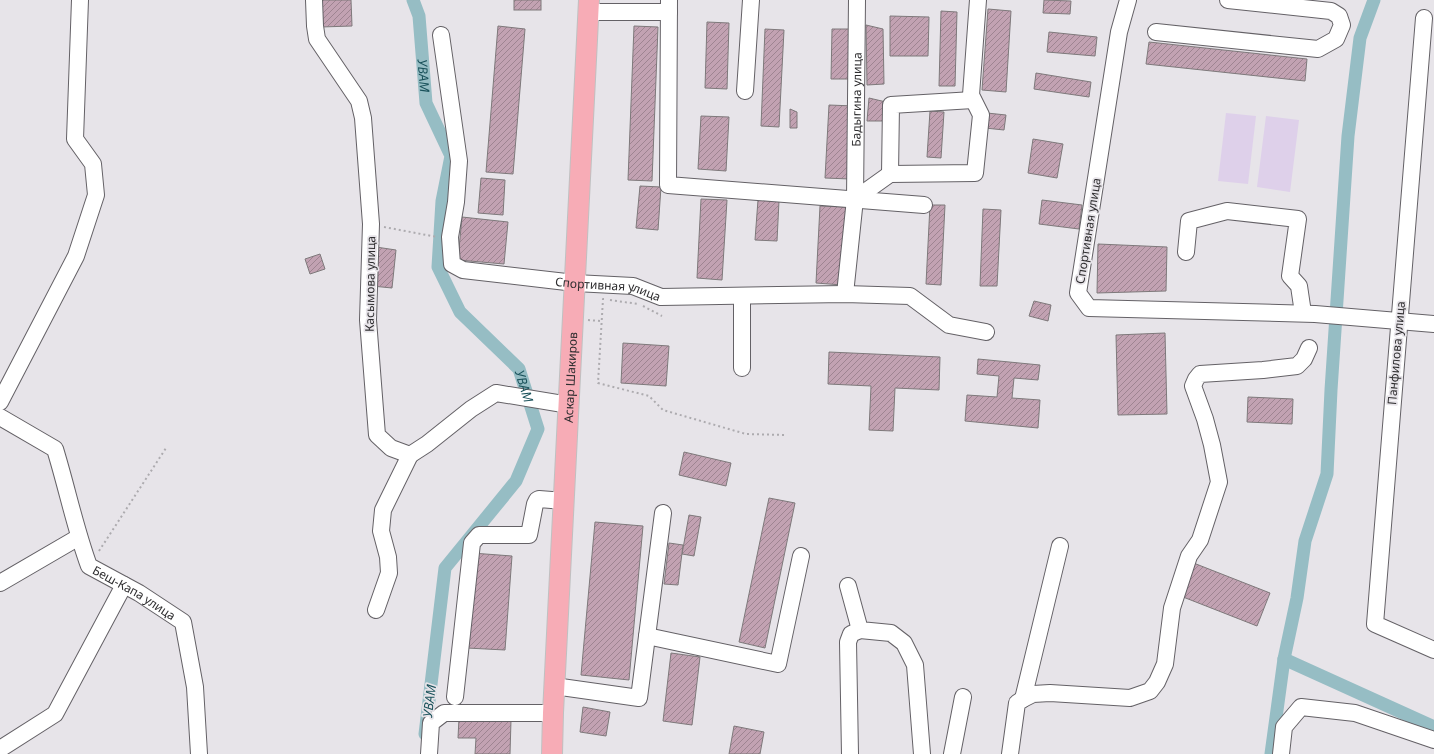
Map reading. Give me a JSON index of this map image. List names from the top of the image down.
{
  "streets": {
    "main road": ["Аскар Шакиров"],
    "street": [
      "Бадыгина улица",
      "Спортивная улица",
      "Касымова улица",
      "Панфилова улица",
      "Беш-Капа улица"
    ]
  },
  "crossings": [
    ["Бадыгина улица", "Спортивная улица"],
    ["Спортивная улица", "Аскар Шакиров"]
  ],
  "water": ["УВАМ"]
}
